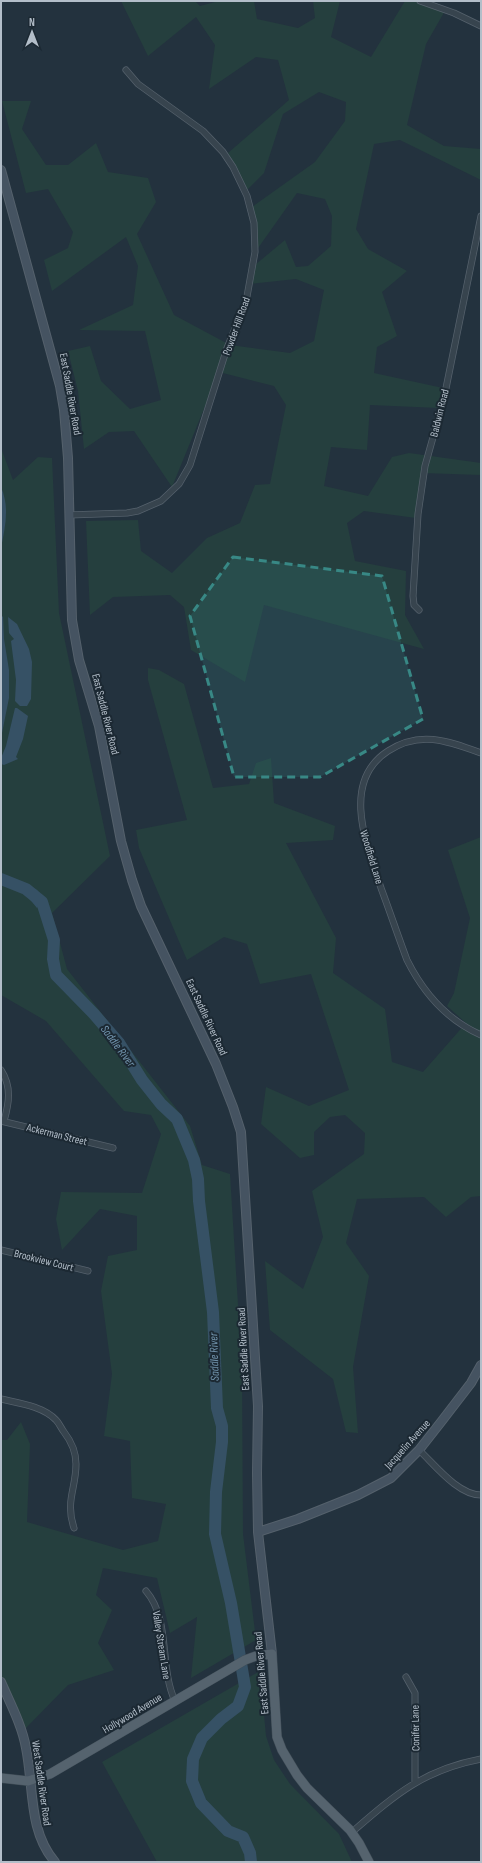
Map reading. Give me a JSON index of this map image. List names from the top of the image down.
{
  "streets": {
    "main road": ["East Saddle River Road", "Hollywood Avenue"],
    "street": [
      "Powder Hill Road",
      "Baldwin Road",
      "Woodfield Lane",
      "Ackerman Street",
      "Brookview Court",
      "Jacquelin Avenue",
      "Valley Stream Lane",
      "Conifer Lane",
      "West Saddle River Road"
    ]
  },
  "crossings": [
    ["Powder Hill Road", "East Saddle River Road"],
    ["East Saddle River Road", "Jacquelin Avenue"],
    ["East Saddle River Road", "Hollywood Avenue"],
    ["Valley Stream Lane", "Hollywood Avenue"],
    ["Hollywood Avenue", "West Saddle River Road"]
  ],
  "water": ["Saddle River"],
  "north": "top"
}
